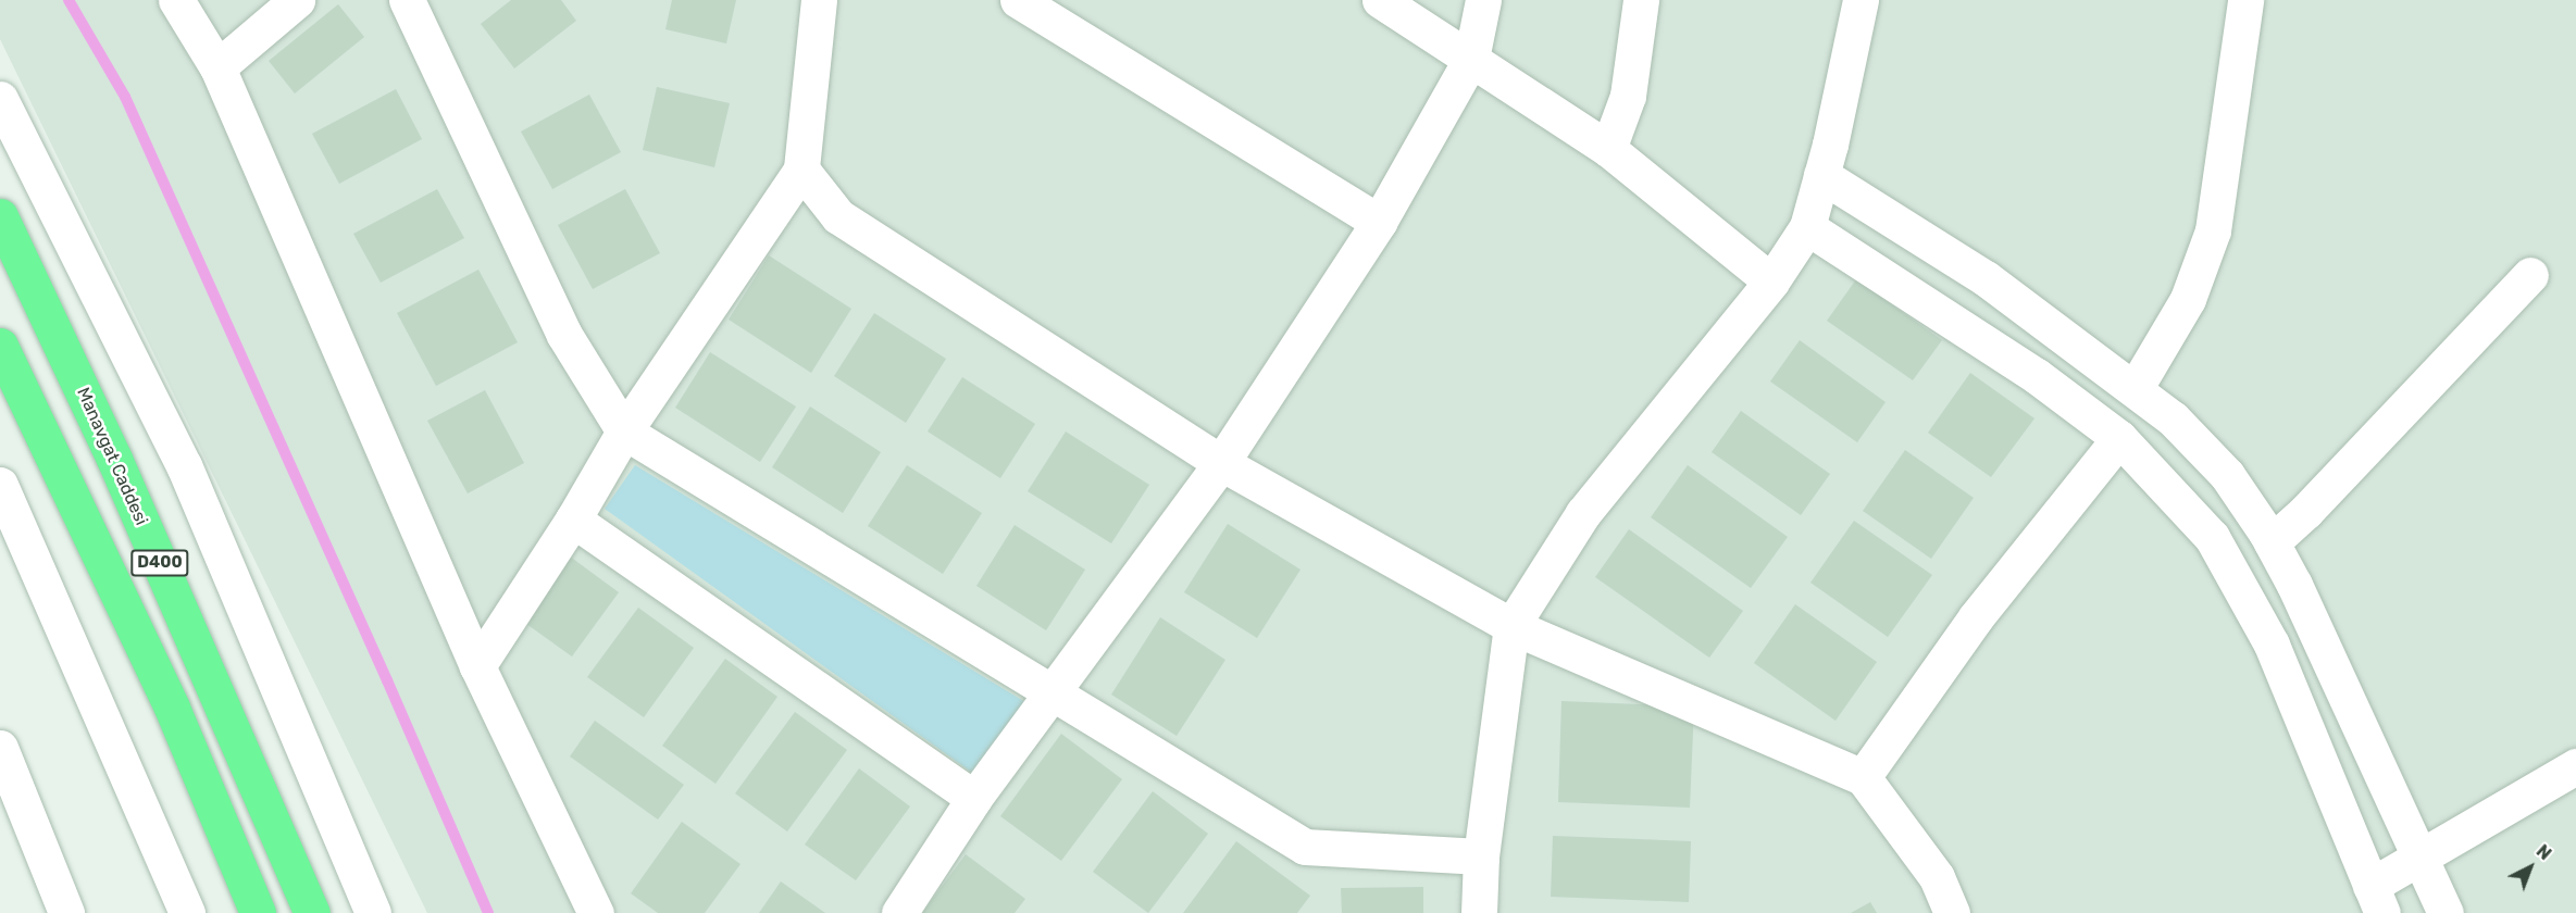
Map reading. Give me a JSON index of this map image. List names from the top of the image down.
{
  "streets": {
    "highway": ["Manavgat Caddesi", "D400"]
  },
  "north": "top right"
}
